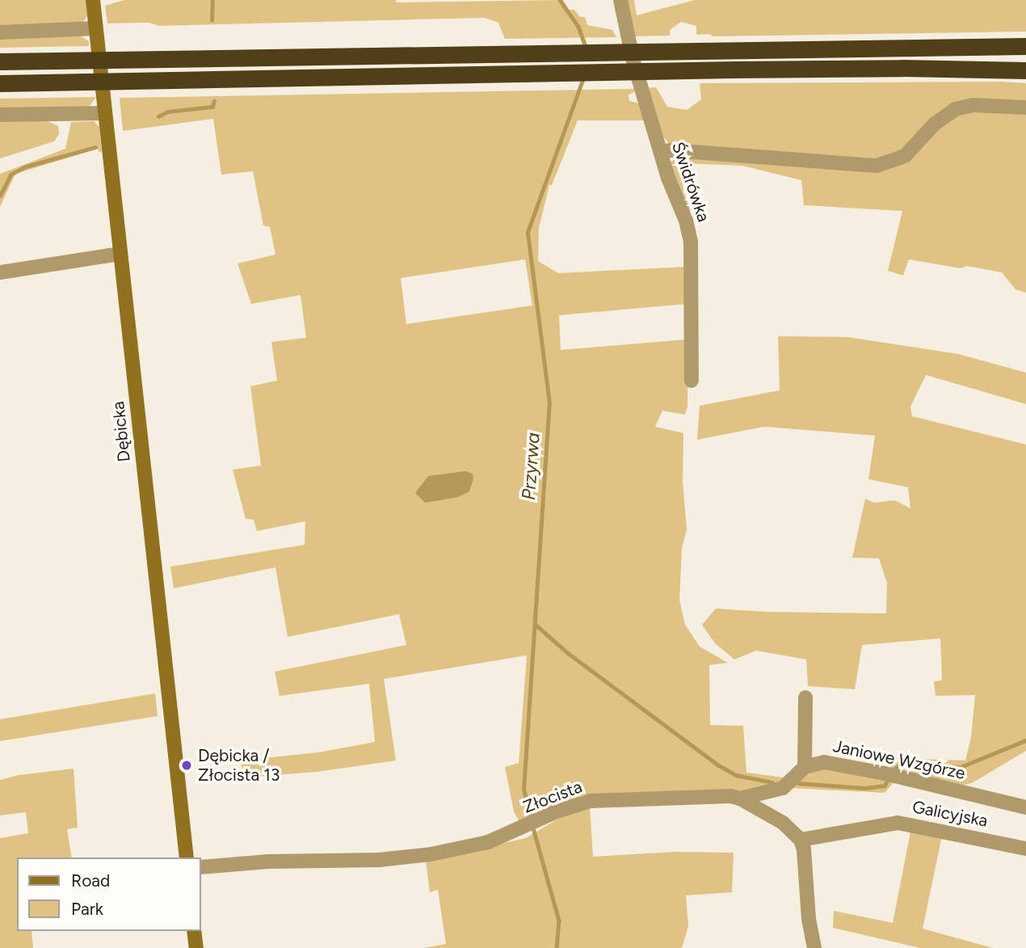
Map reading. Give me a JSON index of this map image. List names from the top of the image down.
{
  "streets": {
    "street": [
      "Świdrówka",
      "Dębicka",
      "Janiowe Wzgórze",
      "Złocista",
      "Galicyjska"
    ]
  },
  "crossings": [
    ["Złocista", "Galicyjska"]
  ],
  "water": ["Przyrwa"],
  "places": ["Dębicka / Złocista 13"],
  "legend": ["Road", "Park"]
}
